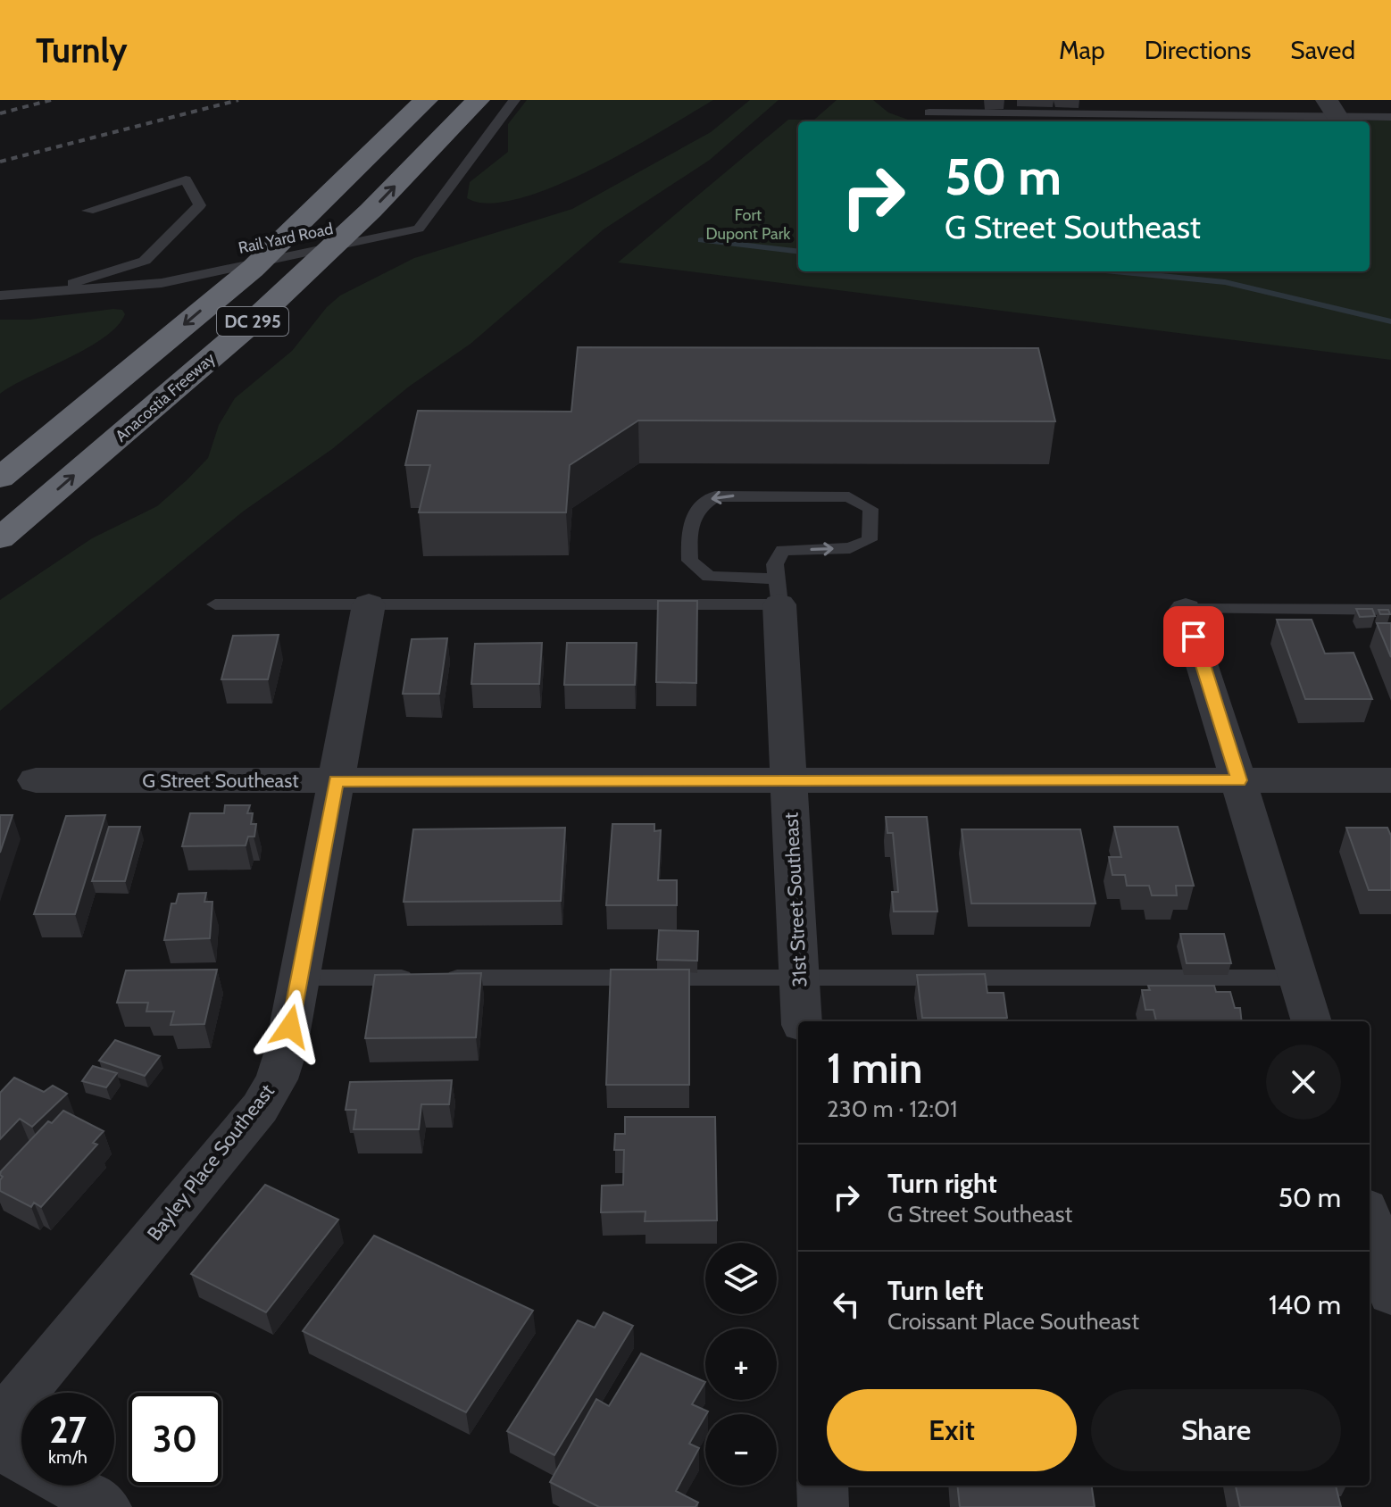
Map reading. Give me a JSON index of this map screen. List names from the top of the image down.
{
  "streets": {
    "highway": ["DC 295", "Anacostia Freeway"],
    "street": ["G Street Southeast", "31st Street Southeast", "Bayley Place Southeast"],
    "lane": ["Rail Yard Road"]
  },
  "crossings": [
    ["G Street Southeast", "31st Street Southeast"],
    ["G Street Southeast", "Bayley Place Southeast"]
  ],
  "parks": ["Fort Dupont Park"],
  "page": {
    "header": "Turnly",
    "nav": ["Map", "Directions", "Saved"],
    "turn": ["50 m", "G Street Southeast"],
    "heading": ["1 min", "230 m · 12:01"],
    "list": [
      {
        "name": "Turn right",
        "note": "G Street Southeast",
        "value": "50 m"
      },
      {
        "name": "Turn left",
        "note": "Croissant Place Southeast",
        "value": "140 m"
      }
    ],
    "map_buttons": ["+", "−"],
    "buttons": ["Exit", "Share"],
    "speed": "27 km/h",
    "limit": "30"
  }
}
